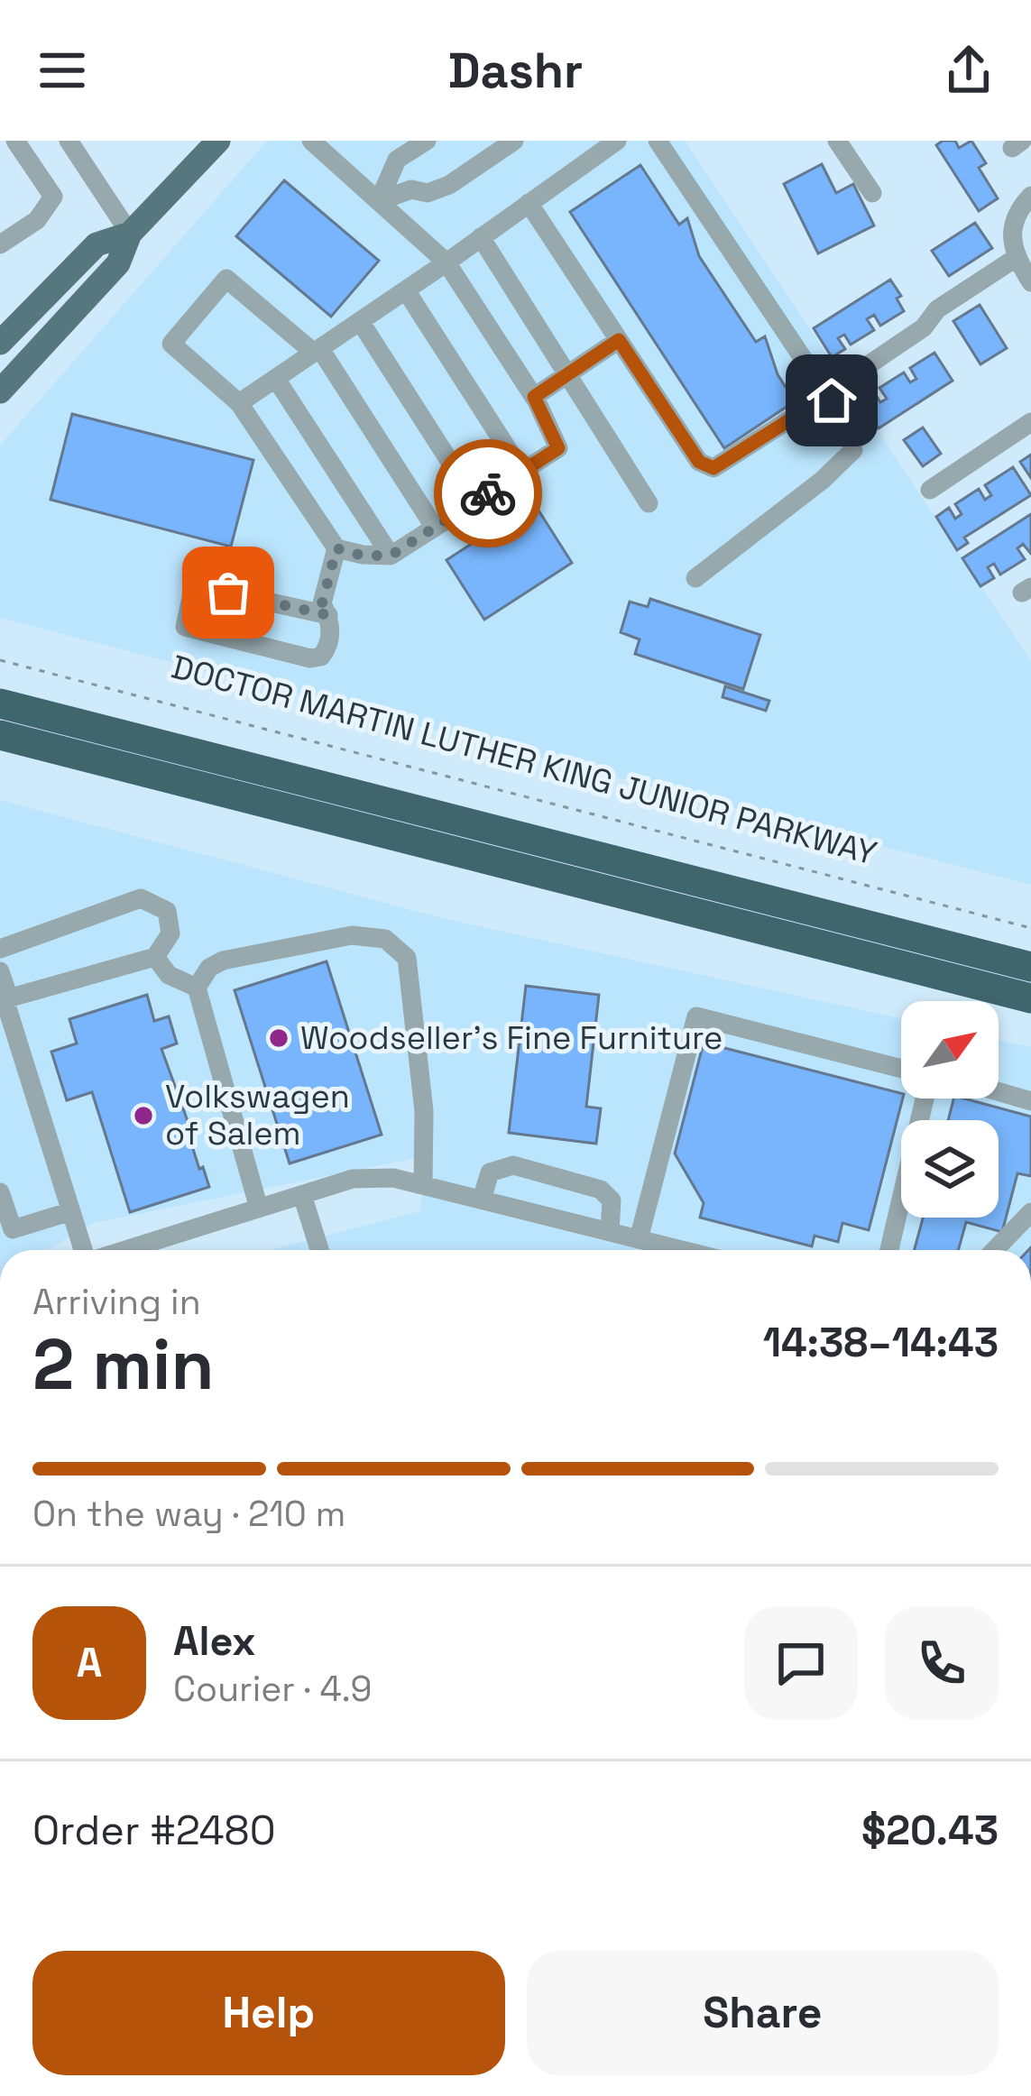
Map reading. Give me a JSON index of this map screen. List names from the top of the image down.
{
  "streets": {
    "path": ["DOCTOR MARTIN LUTHER KING JUNIOR PARKWAY"]
  },
  "places": ["Woodseller's Fine Furniture", "Volkswagen of Salem"],
  "north": "top right",
  "page": {
    "header": "Dashr",
    "heading": ["2 min", "Arriving in", "14:38–14:43"],
    "panel": [
      "Alex",
      "Courier · 4.9",
      "Order #2480",
      "$20.43"
    ],
    "bar": "On the way · 210 m",
    "round": "A",
    "buttons": ["Help", "Share"]
  }
}
